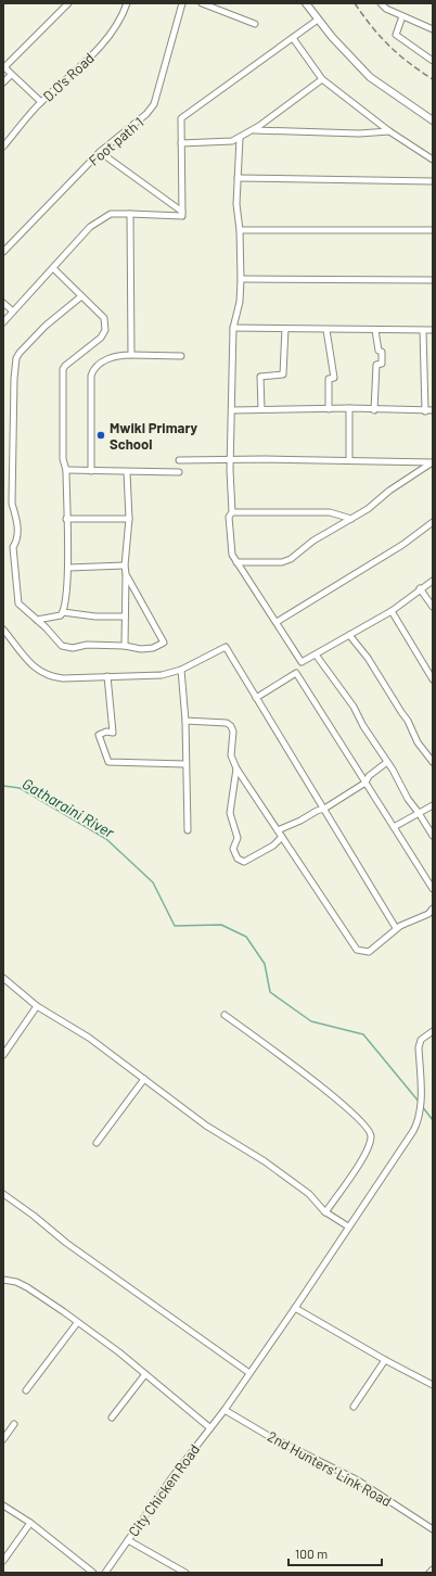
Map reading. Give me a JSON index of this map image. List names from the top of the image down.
{
  "streets": {
    "street": [
      "D.O's Road",
      "Foot path 1",
      "2nd Hunters' Link Road",
      "City Chicken Road"
    ]
  },
  "crossings": [
    ["2nd Hunters' Link Road", "City Chicken Road"]
  ],
  "water": ["Gatharaini River"],
  "places": ["Mwiki Primary School"],
  "scale_bar": "100 m"
}
